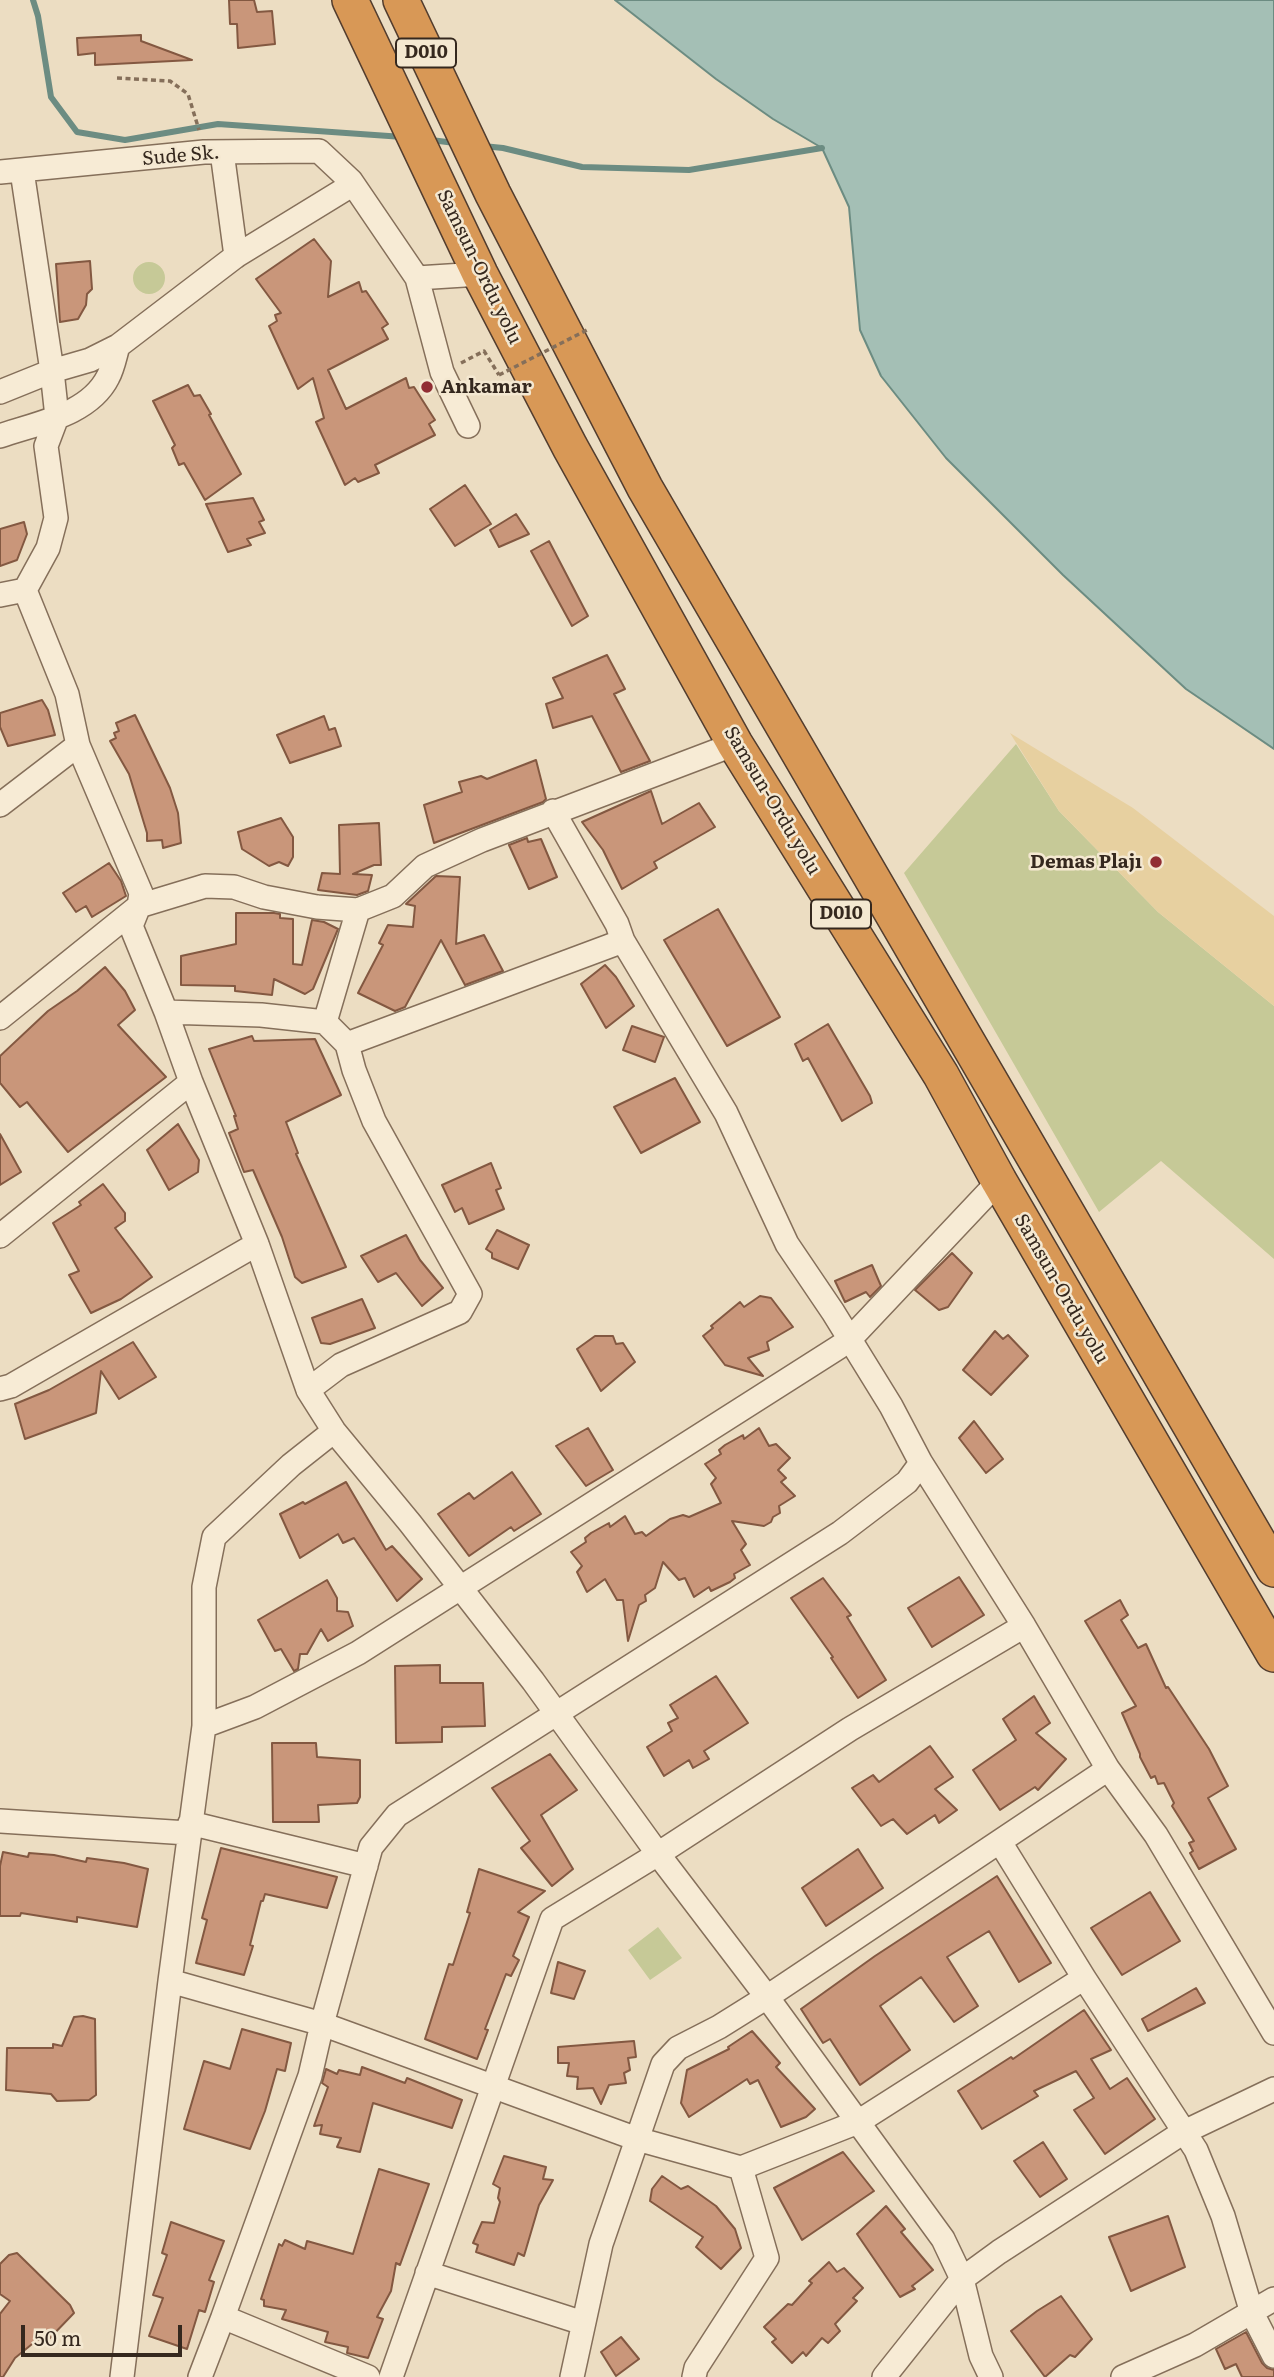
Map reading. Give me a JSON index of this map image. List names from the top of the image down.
{
  "streets": {
    "highway": ["D010", "Samsun-Ordu yolu"],
    "street": ["Sude Sk."]
  },
  "places": ["Ankamar", "Demas Plajı"],
  "scale_bar": "50 m"
}
